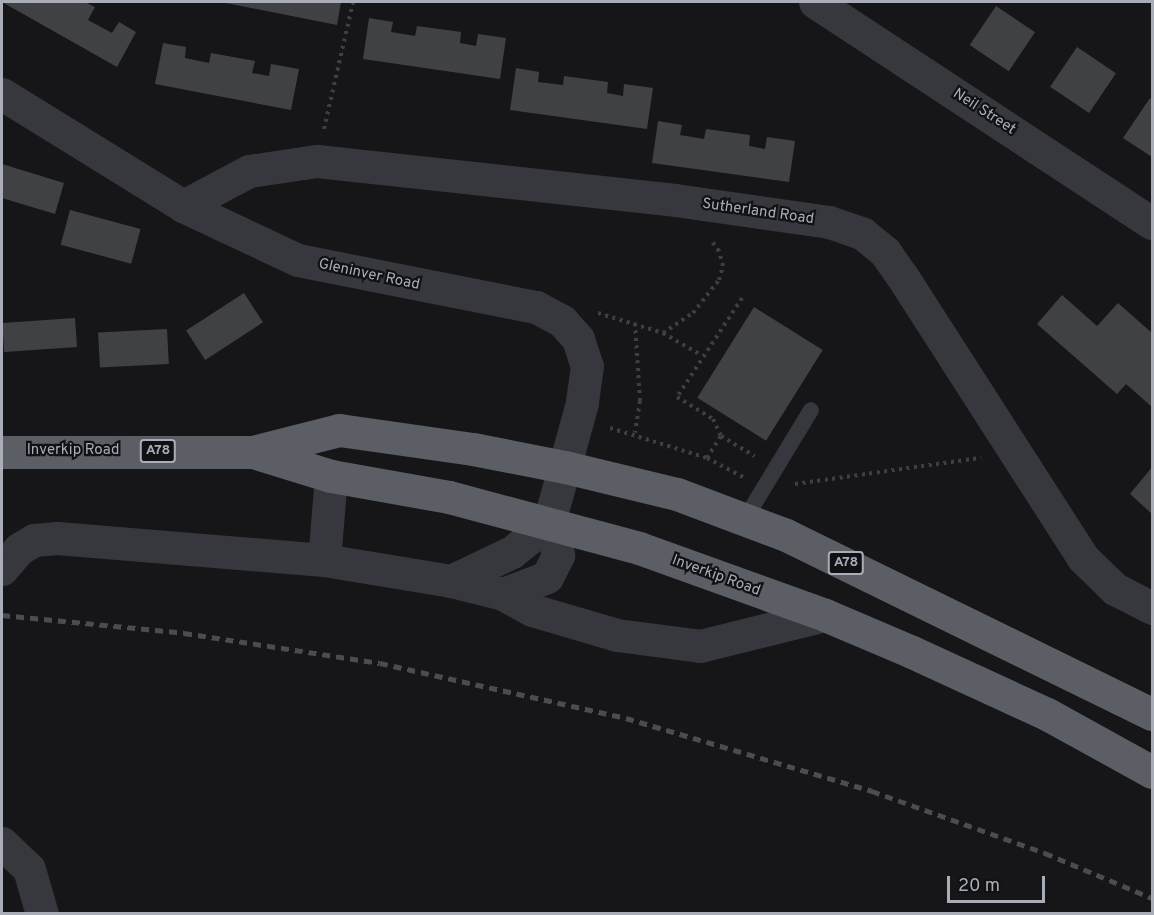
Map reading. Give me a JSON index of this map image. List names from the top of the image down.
{
  "streets": {
    "highway": ["Inverkip Road", "A78"],
    "street": ["Neil Street", "Sutherland Road", "Gleninver Road"]
  },
  "crossings": [
    ["Sutherland Road", "Gleninver Road"],
    ["Gleninver Road", "Inverkip Road"]
  ],
  "scale_bar": "20 m"
}
